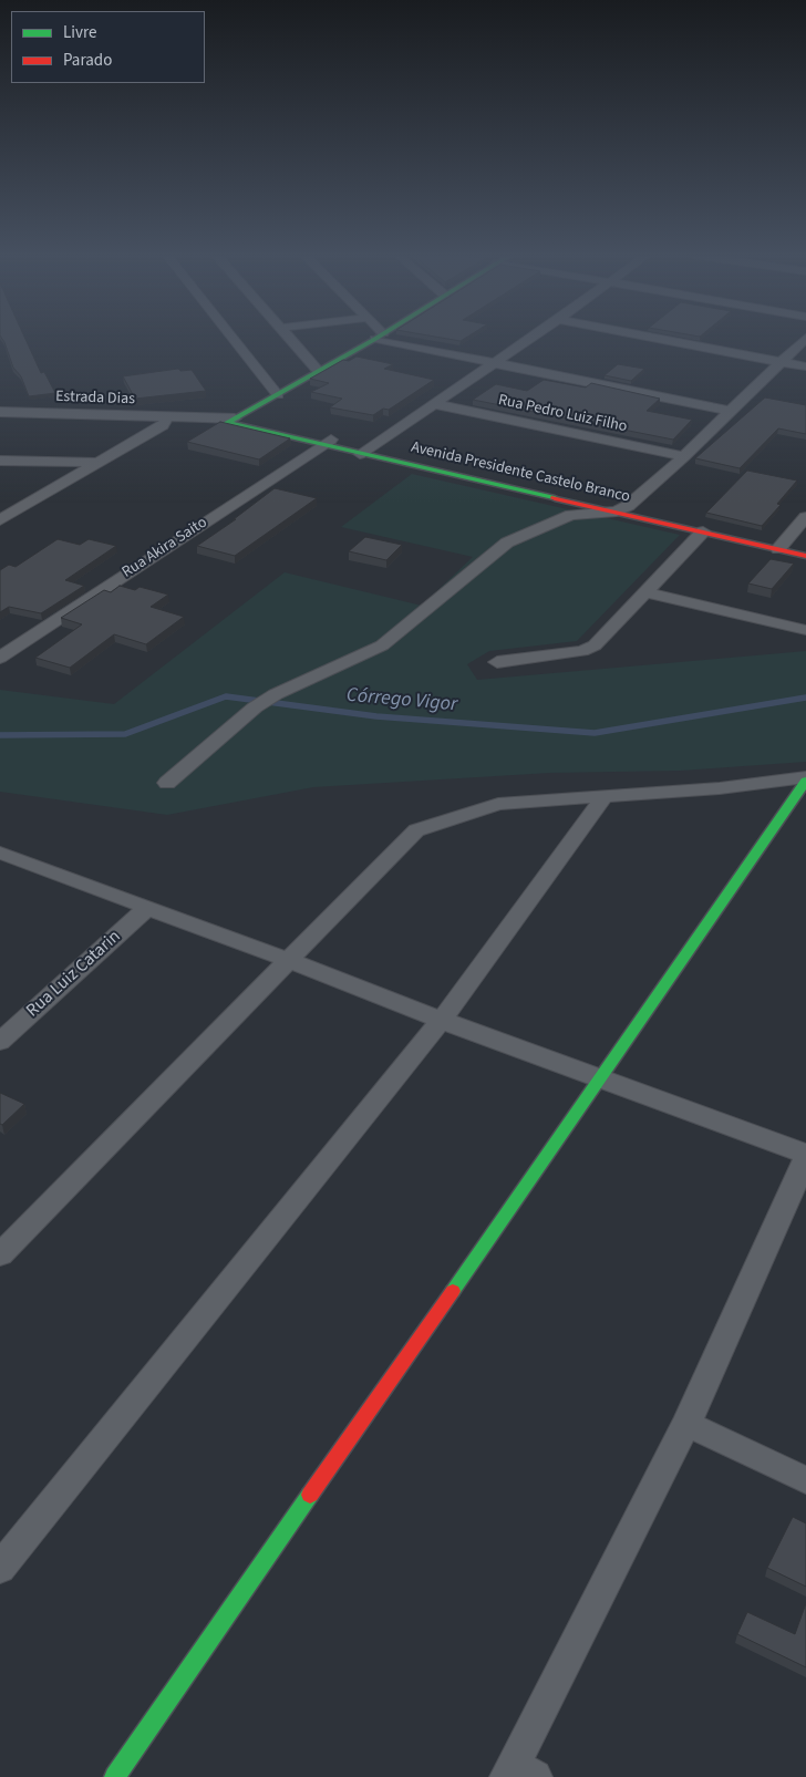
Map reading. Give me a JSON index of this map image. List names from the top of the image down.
{
  "streets": {
    "street": [
      "Estrada Dias",
      "Rua Pedro Luiz Filho",
      "Avenida Presidente Castelo Branco",
      "Rua Akira Saito",
      "Rua Luiz Catarin"
    ]
  },
  "crossings": [
    ["Estrada Dias", "Avenida Presidente Castelo Branco"],
    ["Avenida Presidente Castelo Branco", "Rua Akira Saito"]
  ],
  "water": ["Córrego Vigor"],
  "legend": ["Livre", "Parado"]
}
